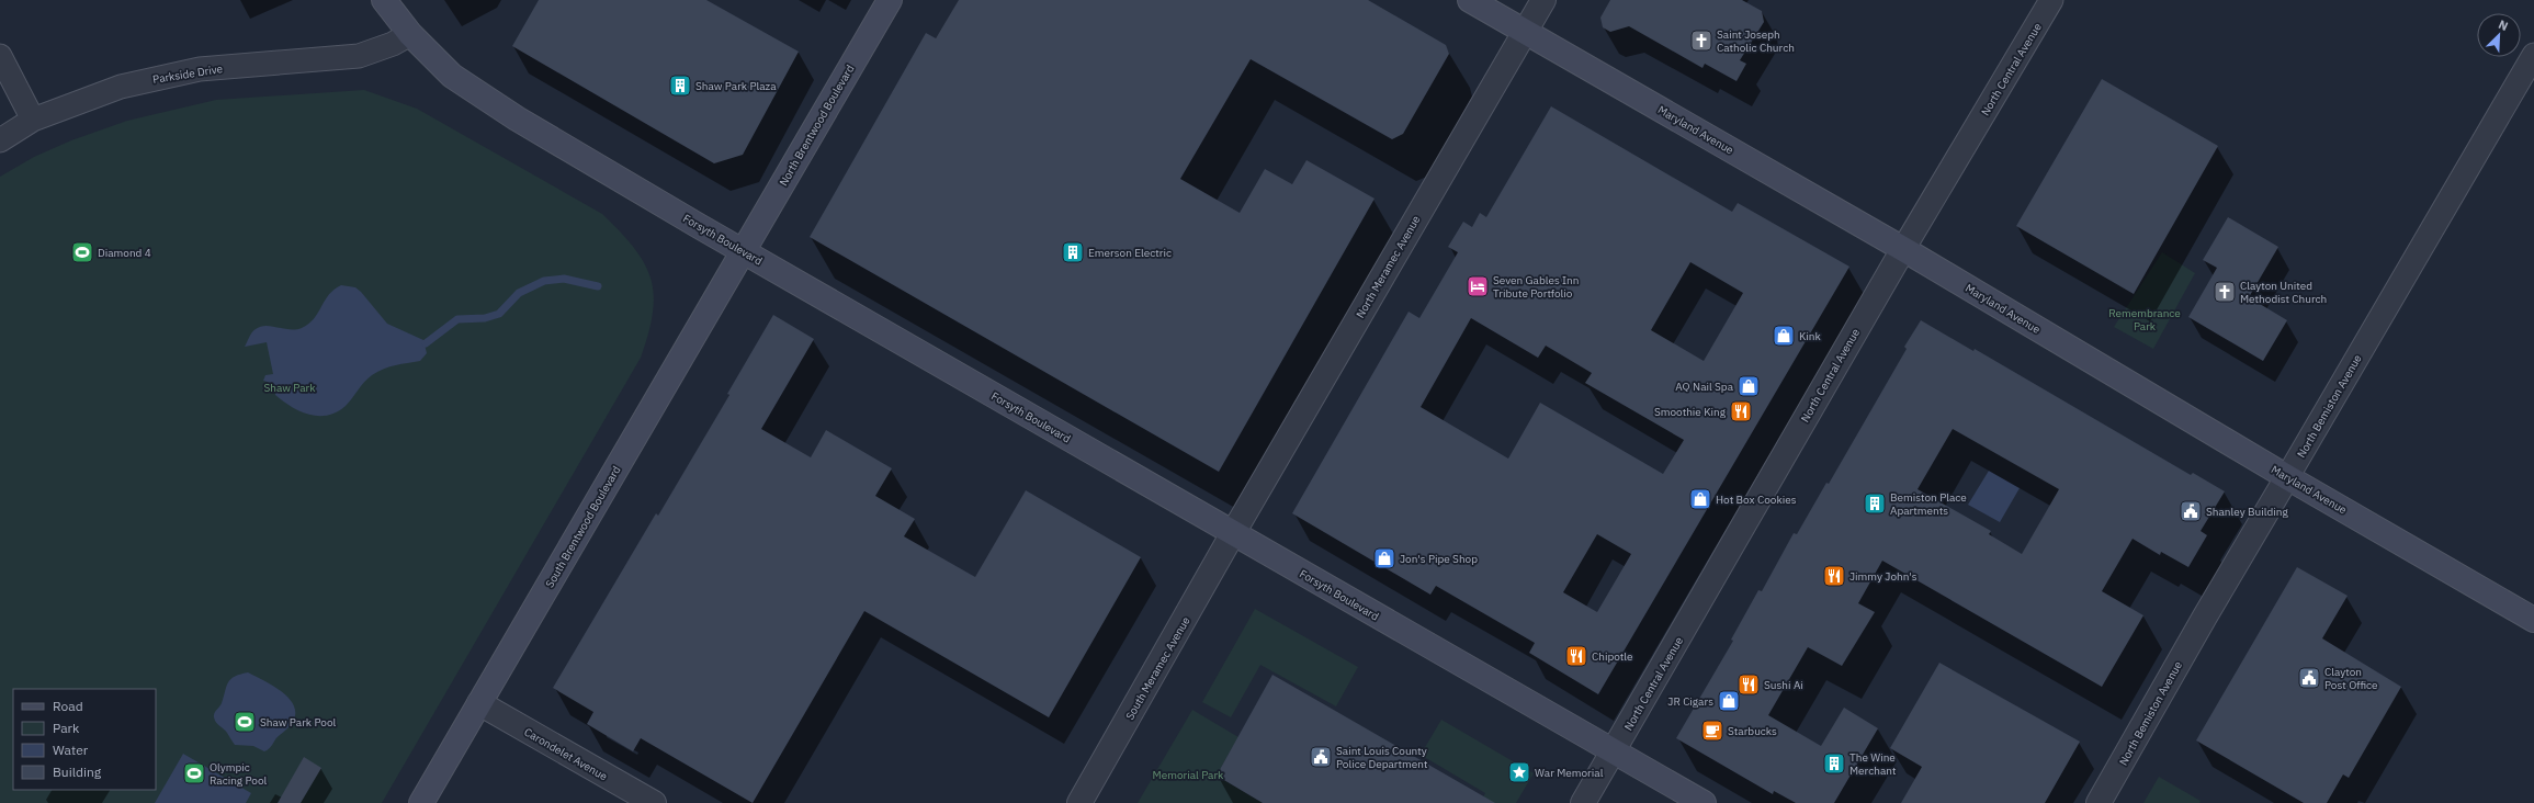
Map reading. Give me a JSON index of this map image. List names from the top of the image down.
{
  "streets": {
    "main road": [
      "North Brentwood Boulevard",
      "Maryland Avenue",
      "Forsyth Boulevard",
      "South Brentwood Boulevard"
    ],
    "street": [
      "North Central Avenue",
      "Parkside Drive",
      "North Meramec Avenue",
      "North Bemiston Avenue",
      "South Meramec Avenue",
      "Carondelet Avenue"
    ]
  },
  "crossings": [
    ["North Central Avenue", "Maryland Avenue"],
    ["North Central Avenue", "Forsyth Boulevard"],
    ["Parkside Drive", "Forsyth Boulevard"],
    ["North Brentwood Boulevard", "Forsyth Boulevard"],
    ["North Brentwood Boulevard", "South Brentwood Boulevard"],
    ["Maryland Avenue", "North Meramec Avenue"],
    ["Maryland Avenue", "North Bemiston Avenue"],
    ["Forsyth Boulevard", "North Meramec Avenue"],
    ["Forsyth Boulevard", "South Brentwood Boulevard"],
    ["Forsyth Boulevard", "South Meramec Avenue"],
    ["North Meramec Avenue", "South Meramec Avenue"],
    ["South Brentwood Boulevard", "Carondelet Avenue"]
  ],
  "parks": ["Remembrance Park", "Shaw Park", "Memorial Park"],
  "places": {
    "church": ["Saint Joseph Catholic Church", "Clayton United Methodist Church"],
    "building": [
      "Shaw Park Plaza",
      "Emerson Electric",
      "Bemiston Place Apartments",
      "The Wine Merchant"
    ],
    "sports": ["Diamond 4", "Shaw Park Pool", "Olympic Racing Pool"],
    "hotel": ["Seven Gables Inn Tribute Portfolio"],
    "shop": [
      "Kink",
      "AQ Nail Spa",
      "Hot Box Cookies",
      "Jon's Pipe Shop",
      "JR Cigars"
    ],
    "restaurant": [
      "Smoothie King",
      "Jimmy John's",
      "Chipotle",
      "Sushi Ai"
    ],
    "public building": ["Shanley Building", "Clayton Post Office", "Saint Louis County Police Department"],
    "cafe": ["Starbucks"],
    "place": ["War Memorial"]
  },
  "legend": [
    "Road",
    "Park",
    "Water",
    "Building"
  ],
  "north": "top right"
}
